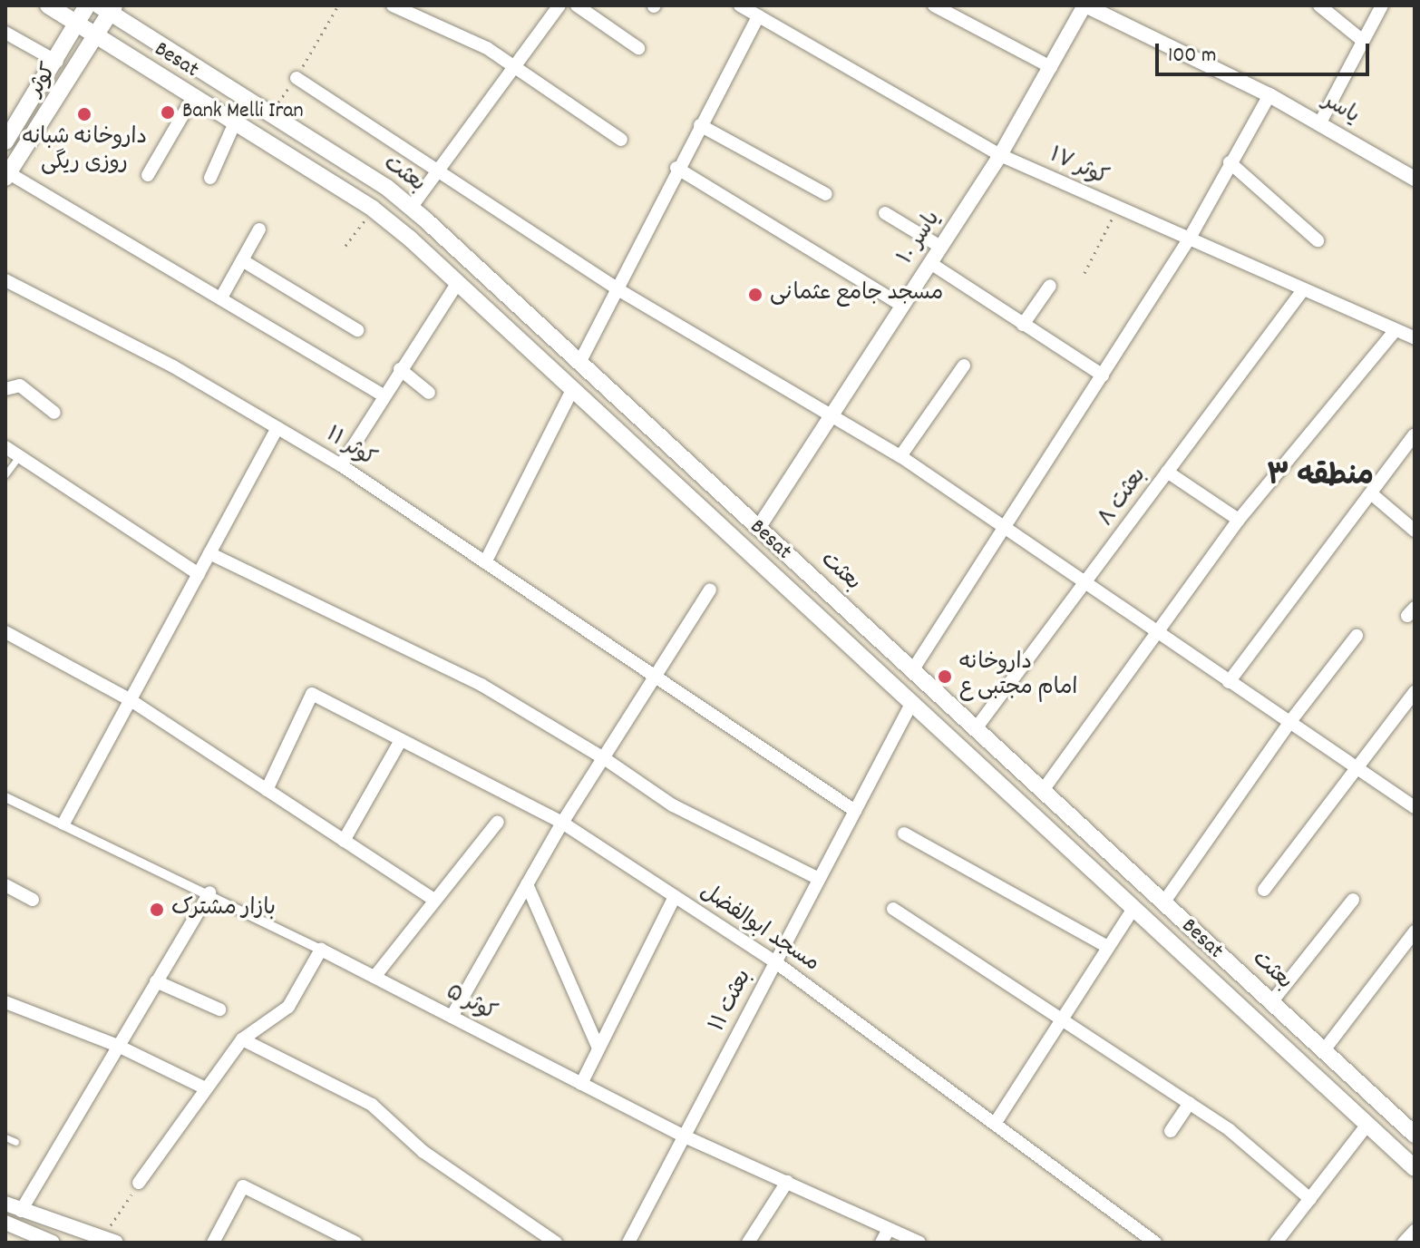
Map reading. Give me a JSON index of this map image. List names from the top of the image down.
{
  "streets": {
    "main road": ["Besat", "کوثر", "بعثت"],
    "street": [
      "یاسر",
      "کوثر ۱۷",
      "یاسر ۱۰",
      "کوثر ۱۱",
      "بعثت ۸",
      "مسجد ابوالفضل",
      "بعثت ۱۱",
      "کوثر ۵"
    ]
  },
  "crossings": [
    ["Besat", "کوثر"],
    ["Besat", "بعثت ۱۱"],
    ["کوثر", "بعثت"],
    ["یاسر", "یاسر ۱۰"],
    ["کوثر ۱۷", "یاسر ۱۰"],
    ["کوثر ۱۷", "بعثت ۸"],
    ["بعثت", "یاسر ۱۰"],
    ["بعثت", "بعثت ۸"],
    ["کوثر ۱۱", "بعثت ۱۱"],
    ["مسجد ابوالفضل", "بعثت ۱۱"],
    ["بعثت ۱۱", "کوثر ۵"]
  ],
  "districts": ["منطقه ۳"],
  "places": [
    "Bank Melli Iran",
    "داروخانه شبانه روزی ریگی",
    "مسجد جامع عثمانی",
    "داروخانه امام مجتبی ع",
    "بازار مشترک"
  ],
  "scale_bar": "100 m"
}
